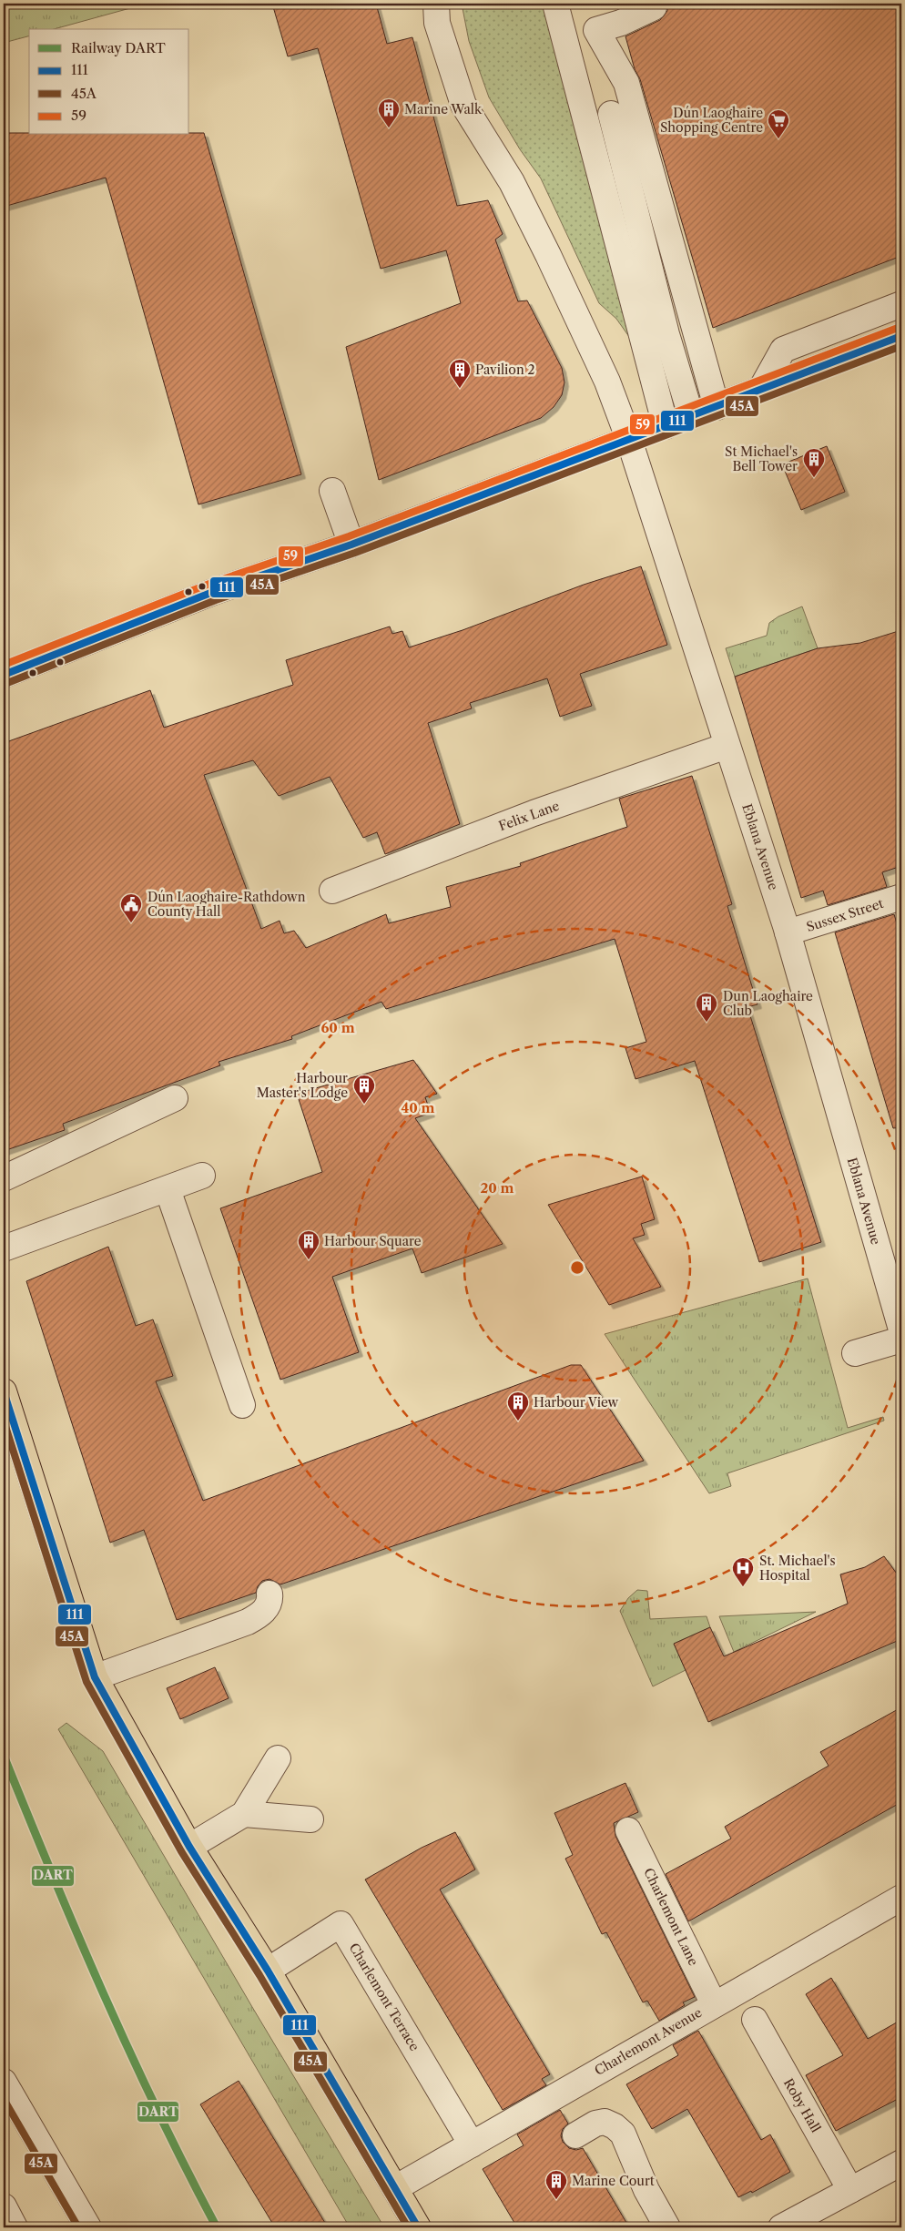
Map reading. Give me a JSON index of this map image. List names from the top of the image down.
{
  "streets": {
    "street": [
      "Felix Lane",
      "Eblana Avenue",
      "Sussex Street",
      "Charlemont Lane",
      "Charlemont Terrace",
      "Charlemont Avenue",
      "Roby Hall"
    ]
  },
  "crossings": [
    ["Felix Lane", "Eblana Avenue"],
    ["Eblana Avenue", "Sussex Street"],
    ["Charlemont Lane", "Charlemont Avenue"],
    ["Charlemont Terrace", "Charlemont Avenue"]
  ],
  "places": {
    "building": [
      "Marine Walk",
      "Pavilion 2",
      "St Michael's Bell Tower",
      "Dun Laoghaire Club",
      "Harbour Master's Lodge",
      "Harbour Square",
      "Harbour View",
      "Marine Court"
    ],
    "supermarket": ["Dún Laoghaire Shopping Centre"],
    "public building": ["Dún Laoghaire-Rathdown County Hall"],
    "hospital": ["St. Michael's Hospital"]
  },
  "lines": [
    "transit line 59",
    "transit line 111",
    "transit line 45A",
    "rail line DART"
  ],
  "legend": [
    "Railway DART",
    "111",
    "45A",
    "59"
  ],
  "rings": ["60 m", "40 m", "20 m"]
}
